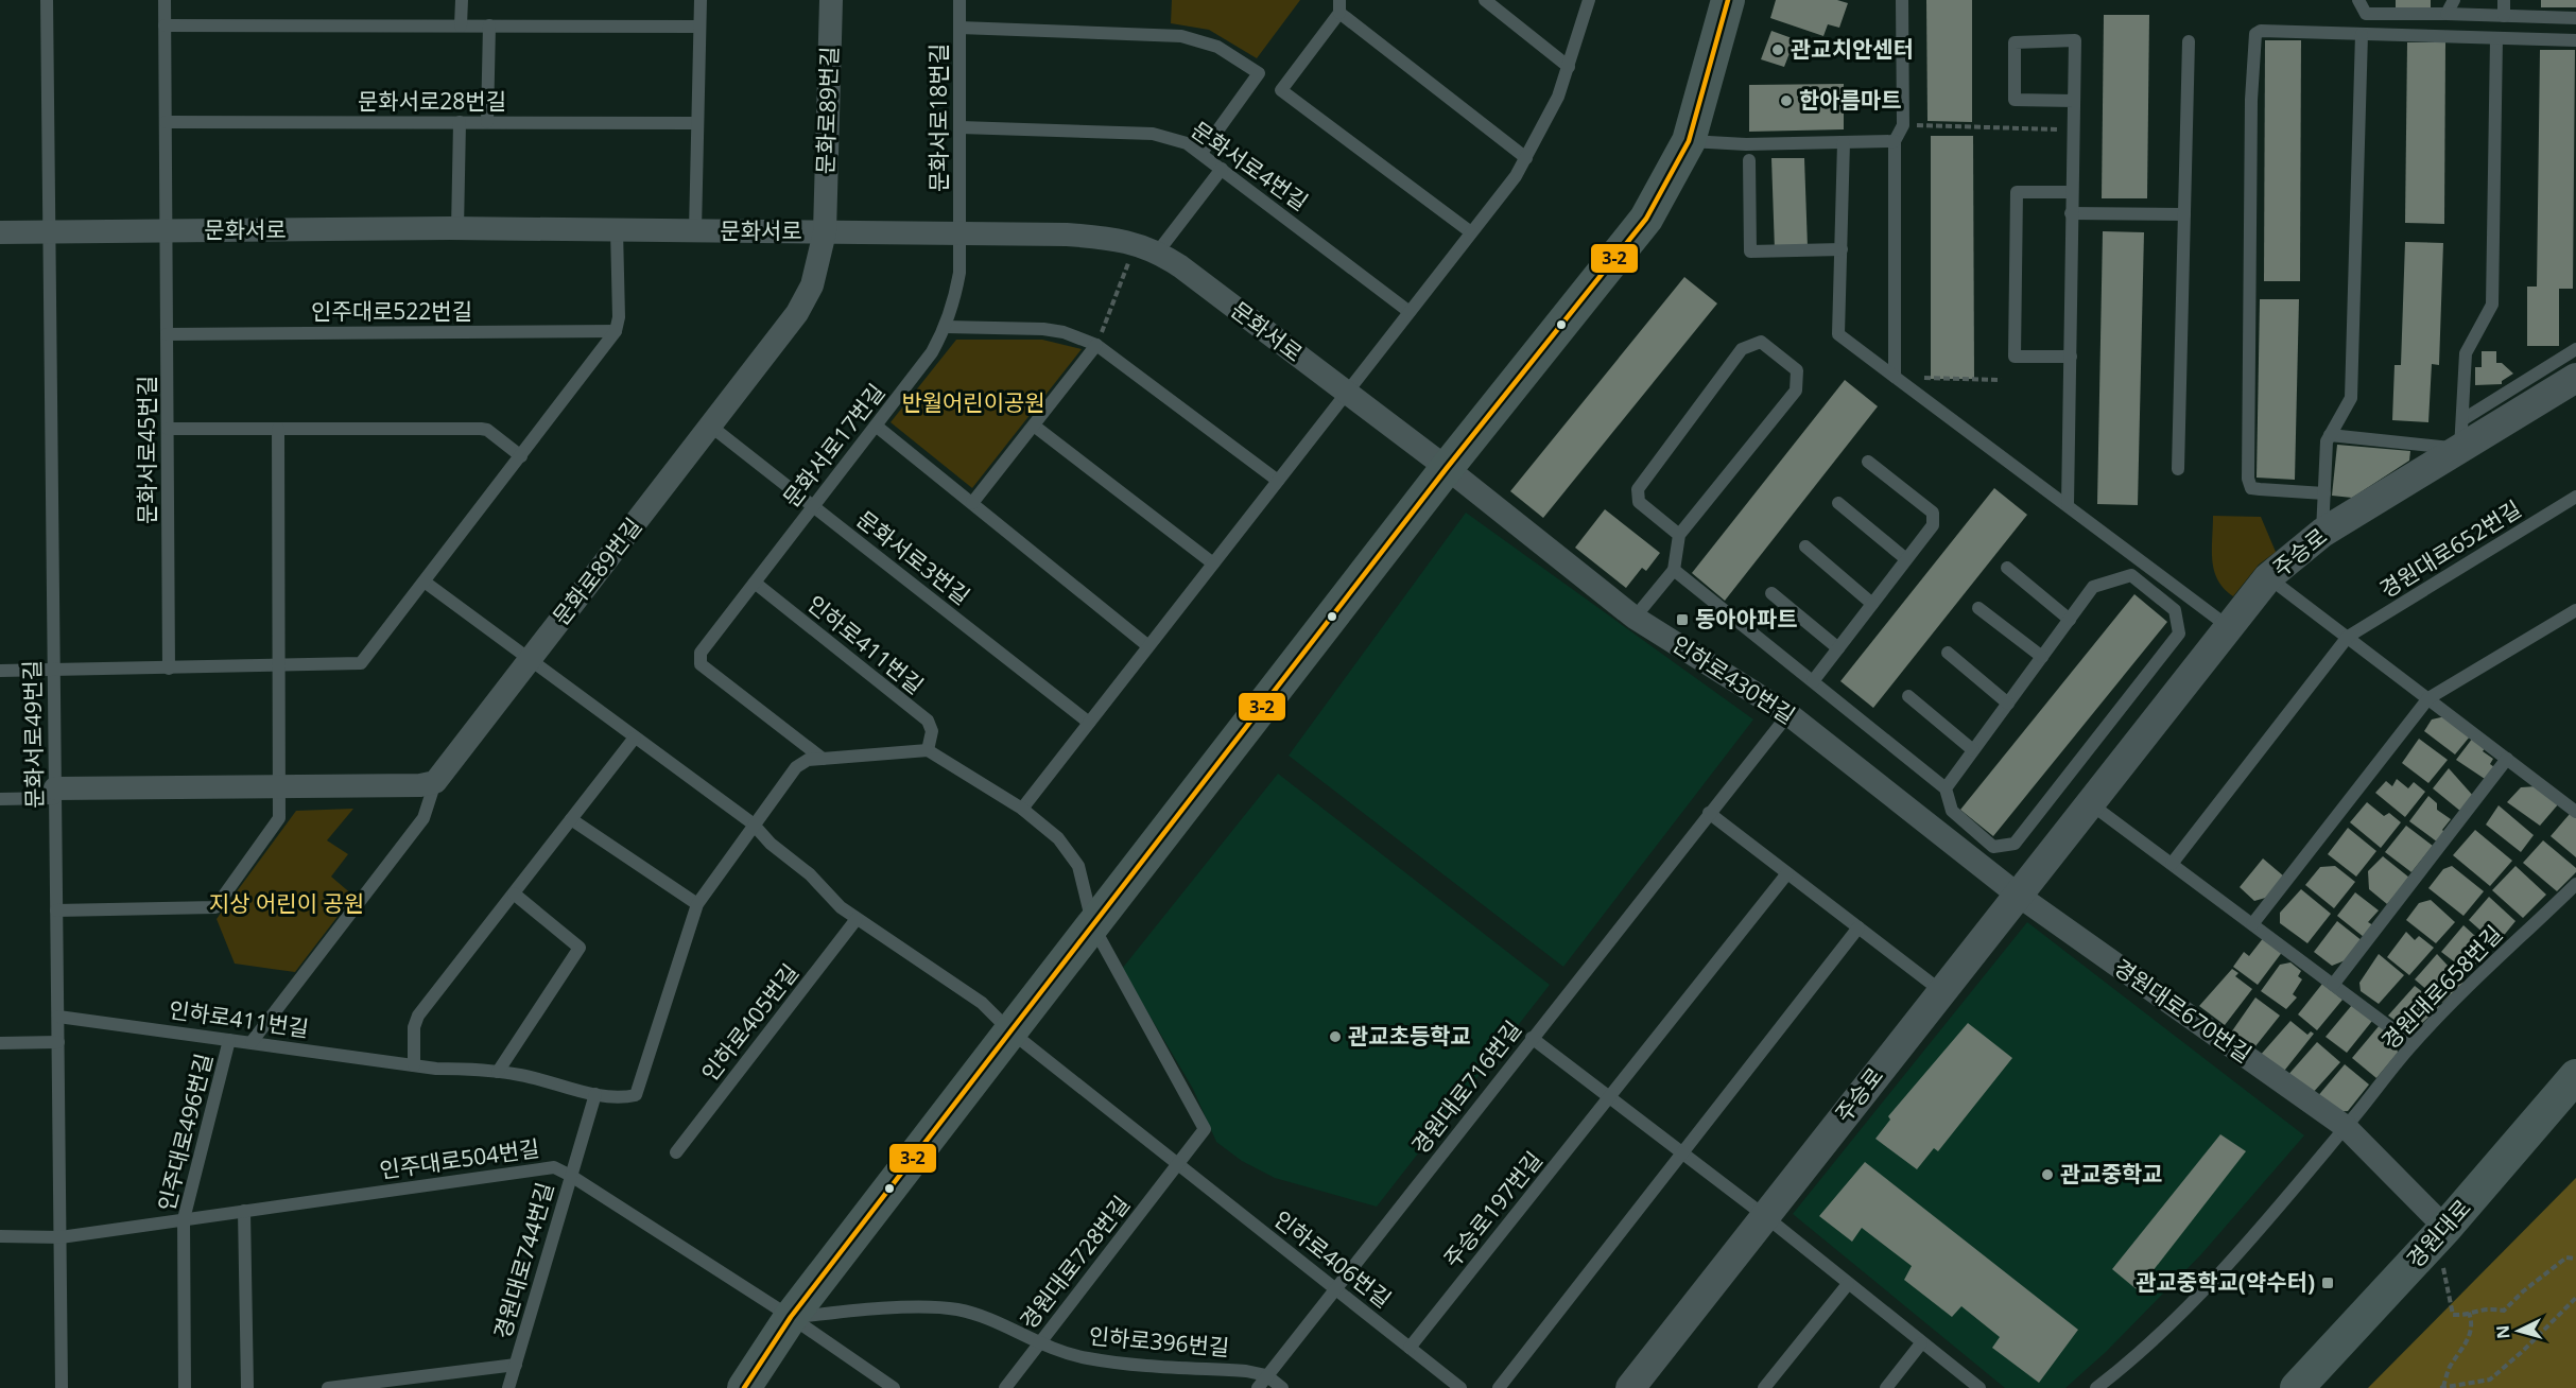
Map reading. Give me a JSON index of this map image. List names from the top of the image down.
{
  "streets": {
    "main road": ["경원대로"],
    "street": [
      "문화로89번길",
      "문화서로",
      "주승로",
      "인하로430번길",
      "경원대로670번길"
    ],
    "lane": [
      "문화서로28번길",
      "문화서로18번길",
      "문화서로4번길",
      "인주대로522번길",
      "문화서로17번길",
      "문화서로45번길",
      "경원대로652번길",
      "문화서로3번길",
      "인하로411번길",
      "문화서로49번길",
      "경원대로658번길",
      "인하로405번길",
      "경원대로716번길",
      "인주대로496번길",
      "인주대로504번길",
      "주승로197번길",
      "인하로406번길",
      "경원대로744번길",
      "경원대로728번길",
      "인하로396번길"
    ]
  },
  "crossings": [
    ["문화서로28번길", "문화서로45번길"],
    ["문화로89번길", "문화서로"],
    ["문화로89번길", "문화서로3번길"],
    ["문화서로18번길", "문화서로4번길"],
    ["문화서로18번길", "문화서로"],
    ["문화서로18번길", "문화서로17번길"],
    ["문화서로", "문화서로17번길"],
    ["문화서로", "문화서로45번길"],
    ["문화서로", "인하로430번길"],
    ["문화서로", "문화서로49번길"],
    ["인주대로522번길", "문화서로45번길"],
    ["문화서로17번길", "문화서로3번길"],
    ["문화서로17번길", "인하로411번길"],
    ["주승로", "인하로430번길"],
    ["주승로", "경원대로670번길"],
    ["인하로411번길", "문화서로49번길"],
    ["인하로411번길", "인주대로496번길"],
    ["인하로411번길", "경원대로744번길"],
    ["인하로430번길", "경원대로670번길"],
    ["인하로430번길", "경원대로716번길"],
    ["문화서로49번길", "인주대로504번길"],
    ["경원대로658번길", "경원대로670번길"],
    ["경원대로670번길", "경원대로"],
    ["경원대로716번길", "인하로406번길"],
    ["경원대로716번길", "인하로396번길"],
    ["인주대로496번길", "인주대로504번길"],
    ["인주대로504번길", "경원대로744번길"],
    ["인주대로504번길", "인하로396번길"],
    ["주승로197번길", "인하로406번길"],
    ["인하로406번길", "경원대로728번길"],
    ["경원대로728번길", "인하로396번길"]
  ],
  "parks": ["반월어린이공원", "지상 어린이 공원"],
  "places": {
    "other": [
      "관교치안센터",
      "한아름마트",
      "관교초등학교",
      "관교중학교"
    ],
    "transit": ["동아아파트", "관교중학교(약수터)"]
  },
  "lines": ["transit line 3-2"],
  "north": "left"
}
